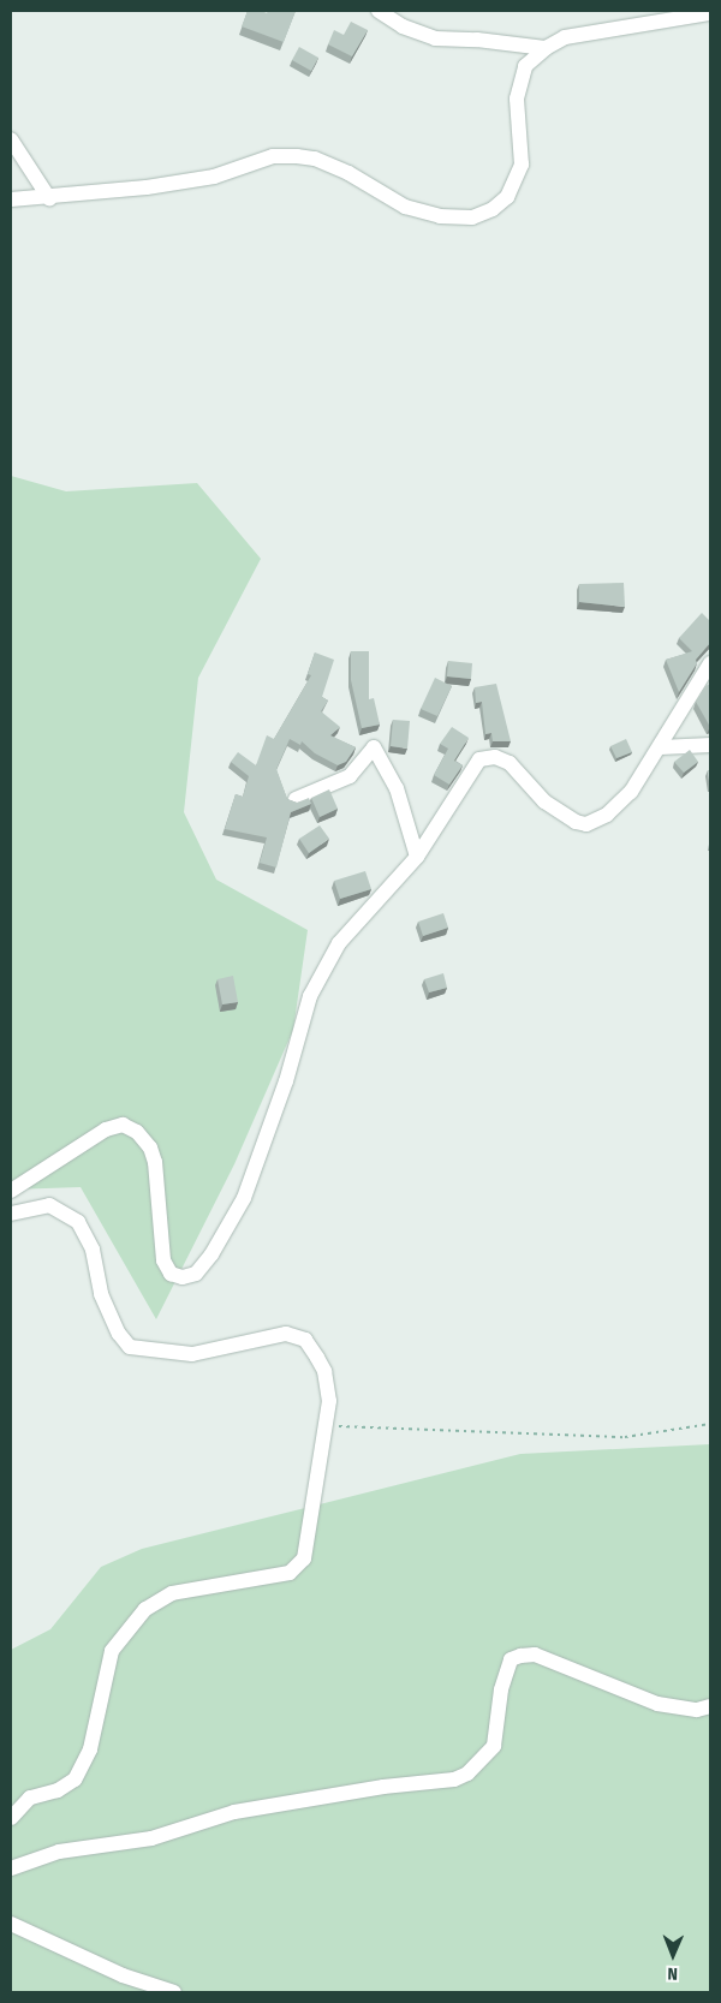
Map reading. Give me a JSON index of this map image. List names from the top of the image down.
{
  "north": "bottom"
}
